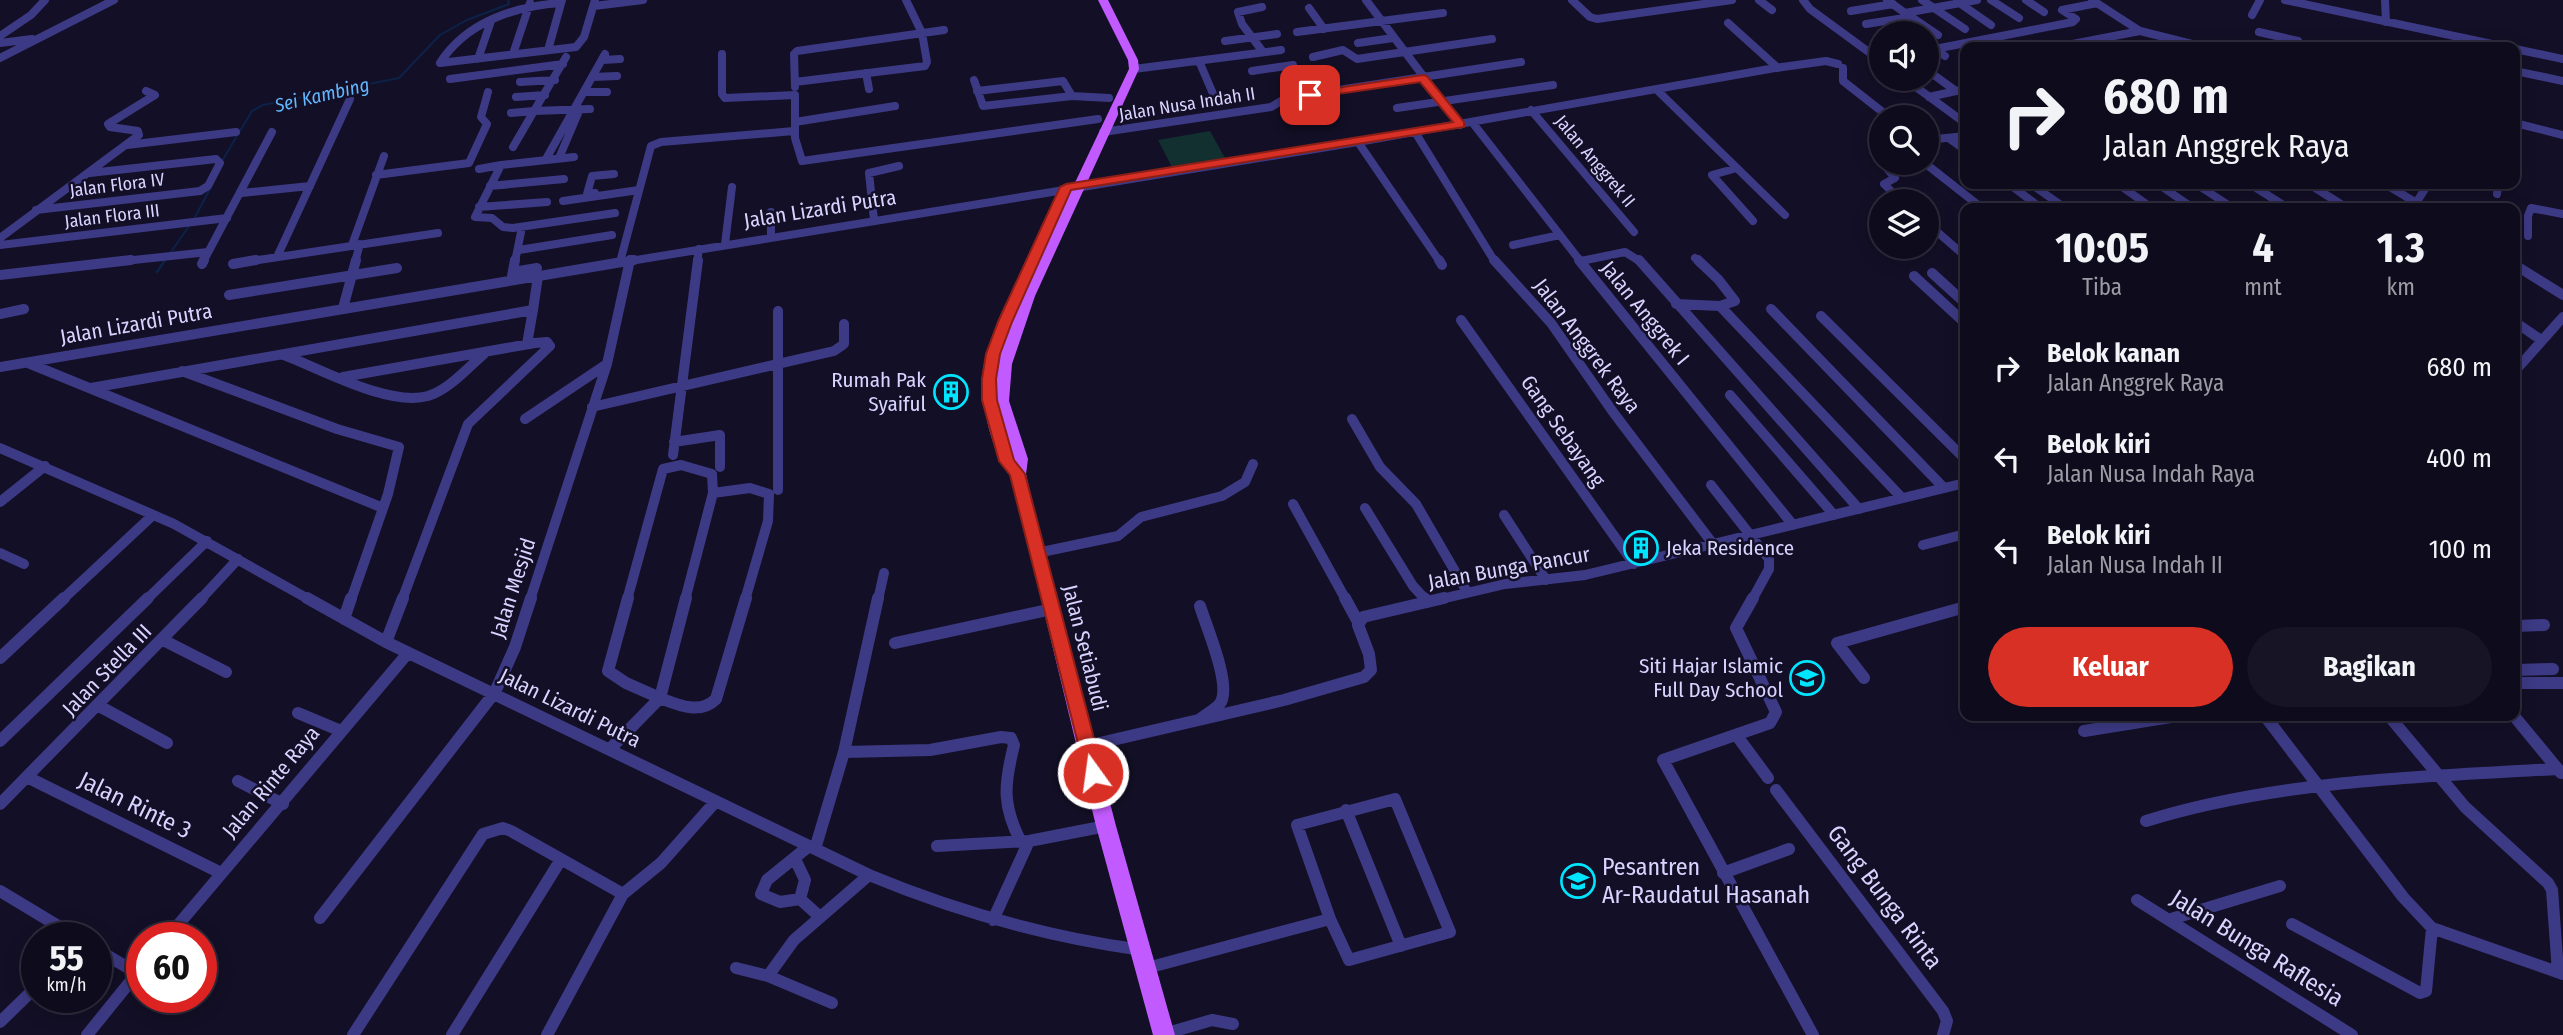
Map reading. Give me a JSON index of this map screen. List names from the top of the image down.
{
  "streets": {
    "main road": ["Jalan Setiabudi"],
    "street": [
      "Jalan Nusa Indah II",
      "Jalan Anggrek II",
      "Jalan Flora IV",
      "Jalan Lizardi Putra",
      "Jalan Flora III",
      "Jalan Anggrek I",
      "Jalan Anggrek Raya",
      "Gang Sebayang",
      "Jalan Bunga Pancur",
      "Jalan Mesjid",
      "Jalan Stella III",
      "Jalan Rinte Raya",
      "Jalan Rinte 3",
      "Gang Bunga Rinta",
      "Jalan Bunga Raflesia"
    ]
  },
  "crossings": [
    ["Jalan Nusa Indah II", "Jalan Setiabudi"],
    ["Jalan Lizardi Putra", "Jalan Mesjid"],
    ["Jalan Lizardi Putra", "Jalan Setiabudi"],
    ["Jalan Lizardi Putra", "Jalan Stella III"],
    ["Jalan Lizardi Putra", "Jalan Rinte Raya"],
    ["Jalan Anggrek I", "Jalan Bunga Pancur"],
    ["Jalan Anggrek Raya", "Jalan Bunga Pancur"],
    ["Gang Sebayang", "Jalan Bunga Pancur"],
    ["Jalan Stella III", "Jalan Rinte 3"],
    ["Jalan Rinte Raya", "Jalan Rinte 3"]
  ],
  "water": ["Sei Kambing"],
  "places": {
    "building": ["Rumah Pak Syaiful", "Jeka Residence"],
    "school or university": ["Siti Hajar Islamic Full Day School", "Pesantren Ar-Raudatul Hasanah"]
  },
  "page": {
    "turn": ["680 m", "Jalan Anggrek Raya"],
    "eta": [
      "10:05",
      "Tiba",
      "4",
      "mnt",
      "1.3",
      "km"
    ],
    "list": [
      {
        "name": "Belok kanan",
        "note": "Jalan Anggrek Raya",
        "value": "680 m"
      },
      {
        "name": "Belok kiri",
        "note": "Jalan Nusa Indah Raya",
        "value": "400 m"
      },
      {
        "name": "Belok kiri",
        "note": "Jalan Nusa Indah II",
        "value": "100 m"
      }
    ],
    "buttons": ["Keluar", "Bagikan"],
    "speed": "55 km/h",
    "limit": "60"
  }
}
